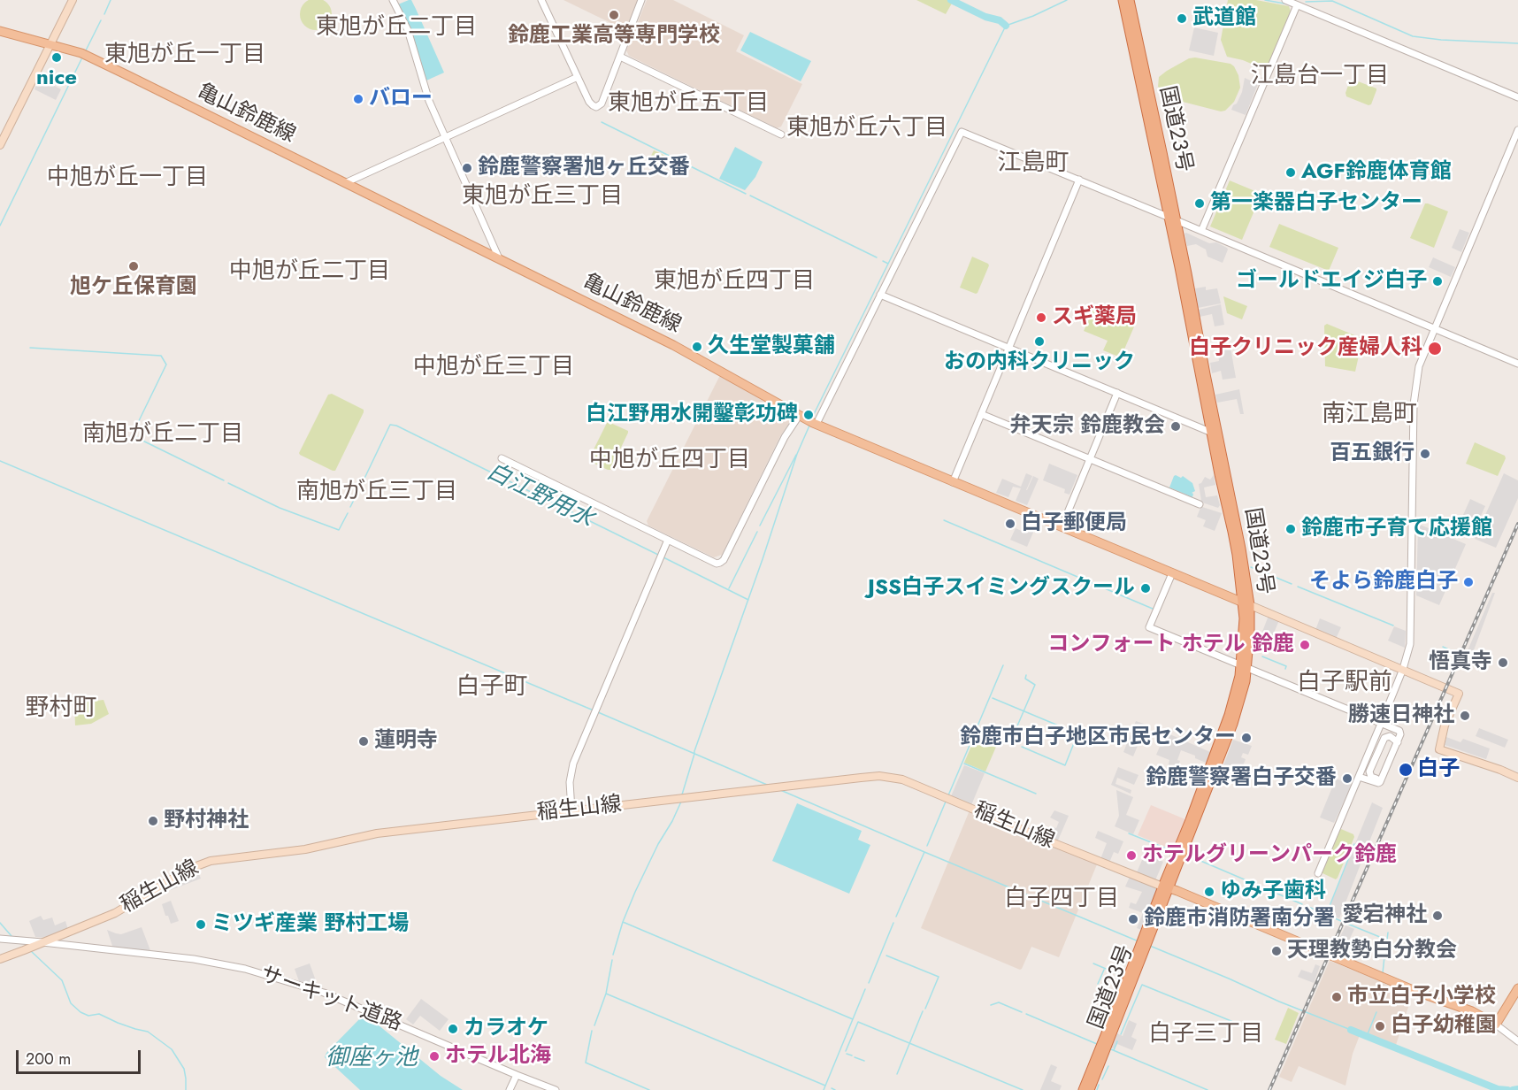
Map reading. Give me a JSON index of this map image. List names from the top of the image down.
{
  "streets": {
    "highway": ["国道23号"],
    "main road": ["亀山鈴鹿線", "稲生山線"],
    "street": ["サーキット道路"]
  },
  "crossings": [
    ["亀山鈴鹿線", "国道23号"],
    ["国道23号", "稲生山線"],
    ["稲生山線", "サーキット道路"]
  ],
  "districts": [
    "東旭が丘二丁目",
    "東旭が丘一丁目",
    "江島台一丁目",
    "東旭が丘五丁目",
    "東旭が丘六丁目",
    "江島町",
    "中旭が丘一丁目",
    "東旭が丘三丁目",
    "中旭が丘二丁目",
    "東旭が丘四丁目",
    "中旭が丘三丁目",
    "南江島町",
    "南旭が丘二丁目",
    "中旭が丘四丁目",
    "南旭が丘三丁目",
    "白子駅前",
    "白子町",
    "野村町",
    "白子四丁目",
    "白子三丁目"
  ],
  "water": ["白江野用水", "御座ヶ池"],
  "places": [
    "鈴鹿工業高等専門学校",
    "武道館",
    "nice",
    "バロー",
    "鈴鹿警察署旭ヶ丘交番",
    "AGF鈴鹿体育館",
    "第一楽器白子センター",
    "旭ケ丘保育園",
    "ゴールドエイジ白子",
    "スギ薬局",
    "おの内科クリニック",
    "久生堂製菓舗",
    "白子クリニック産婦人科",
    "白江野用水開鑿彰功碑",
    "弁天宗 鈴鹿教会",
    "百五銀行",
    "白子郵便局",
    "鈴鹿市子育て応援館",
    "そよら鈴鹿白子",
    "JSS白子スイミングスクール",
    "コンフォート ホテル 鈴鹿",
    "悟真寺",
    "勝速日神社",
    "鈴鹿市白子地区市民センター",
    "蓮明寺",
    "白子",
    "鈴鹿警察署白子交番",
    "野村神社",
    "ホテルグリーンパーク鈴鹿",
    "ゆみ子歯科",
    "愛宕神社",
    "鈴鹿市消防署南分署",
    "ミツギ産業 野村工場",
    "天理教勢白分教会",
    "市立白子小学校",
    "白子幼稚園",
    "カラオケ",
    "ホテル北海"
  ],
  "scale_bar": "200 m"
}
